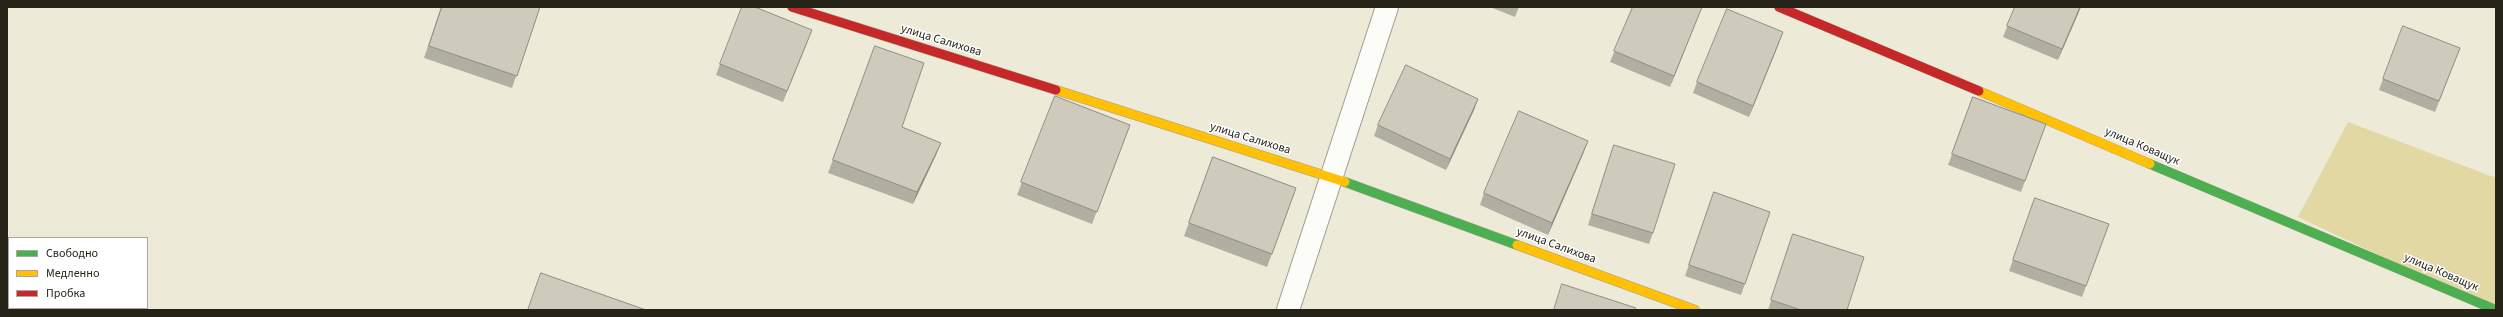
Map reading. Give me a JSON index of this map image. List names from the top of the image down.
{
  "streets": {
    "main road": ["улица Салихова", "улица Коващук"]
  },
  "legend": ["Свободно", "Медленно", "Пробка"]
}
